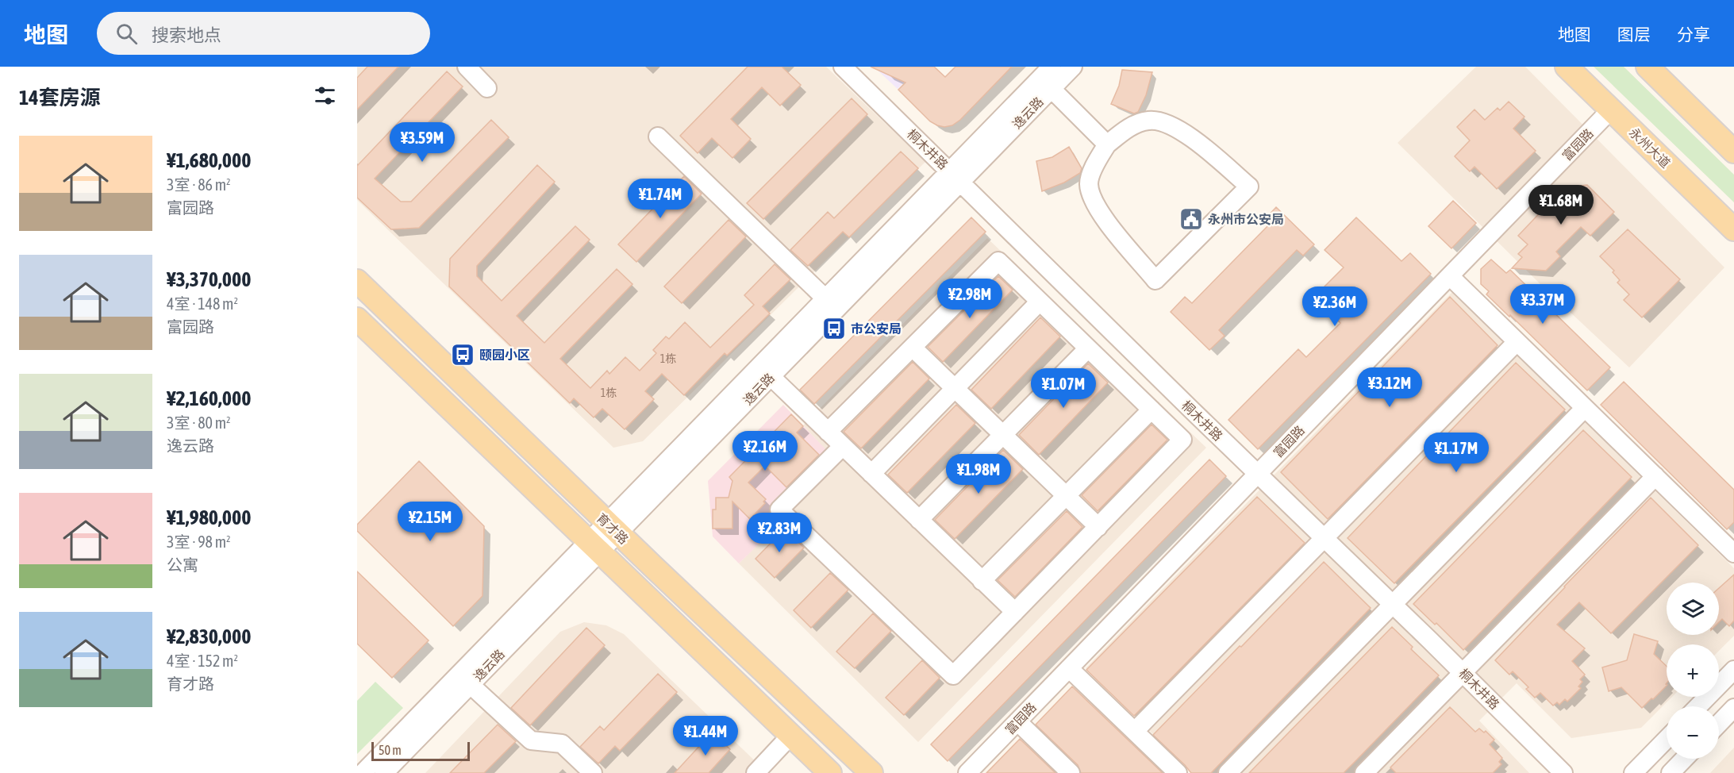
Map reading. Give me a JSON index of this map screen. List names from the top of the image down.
{
  "streets": {
    "main road": ["永州大道", "育才路"],
    "street": ["逸云路", "富园路", "桐木井路"]
  },
  "crossings": [
    ["逸云路", "桐木井路"],
    ["逸云路", "育才路"],
    ["富园路", "永州大道"],
    ["富园路", "桐木井路"]
  ],
  "places": {
    "public building": ["永州市公安局"],
    "bus stop": ["市公安局", "颐园小区"]
  },
  "house_numbers": ["1栋", "1栋"],
  "scale_bar": "50 m",
  "page": {
    "header": "地图",
    "search": "搜索地点",
    "nav": ["地图", "图层", "分享"],
    "heading": "14套房源",
    "price": [
      "¥3.59M",
      "¥1.74M",
      "¥1.68M",
      "¥2.98M",
      "¥3.37M",
      "¥2.36M",
      "¥3.12M",
      "¥1.07M",
      "¥2.16M",
      "¥1.17M",
      "¥1.98M",
      "¥2.15M",
      "¥2.83M",
      "¥1.44M"
    ],
    "list": [
      {
        "name": "¥1,680,000",
        "note": "3室 · 86 m² · 富园路"
      },
      {
        "name": "¥3,370,000",
        "note": "4室 · 148 m² · 富园路"
      },
      {
        "name": "¥2,160,000",
        "note": "3室 · 80 m² · 逸云路"
      },
      {
        "name": "¥1,980,000",
        "note": "3室 · 98 m² · 公寓"
      },
      {
        "name": "¥2,830,000",
        "note": "4室 · 152 m² · 育才路"
      }
    ],
    "map_buttons": ["+", "−"],
    "scale": "50 m"
  }
}
